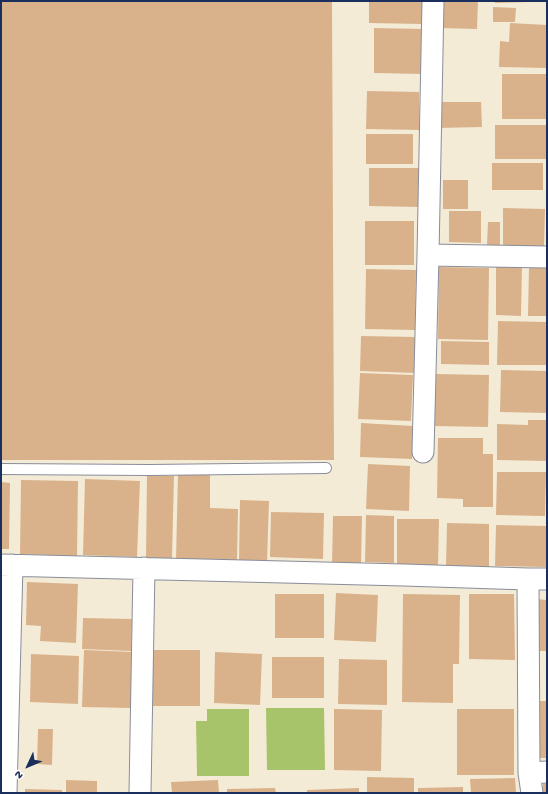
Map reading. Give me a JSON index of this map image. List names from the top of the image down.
{
  "north": "bottom left"
}
